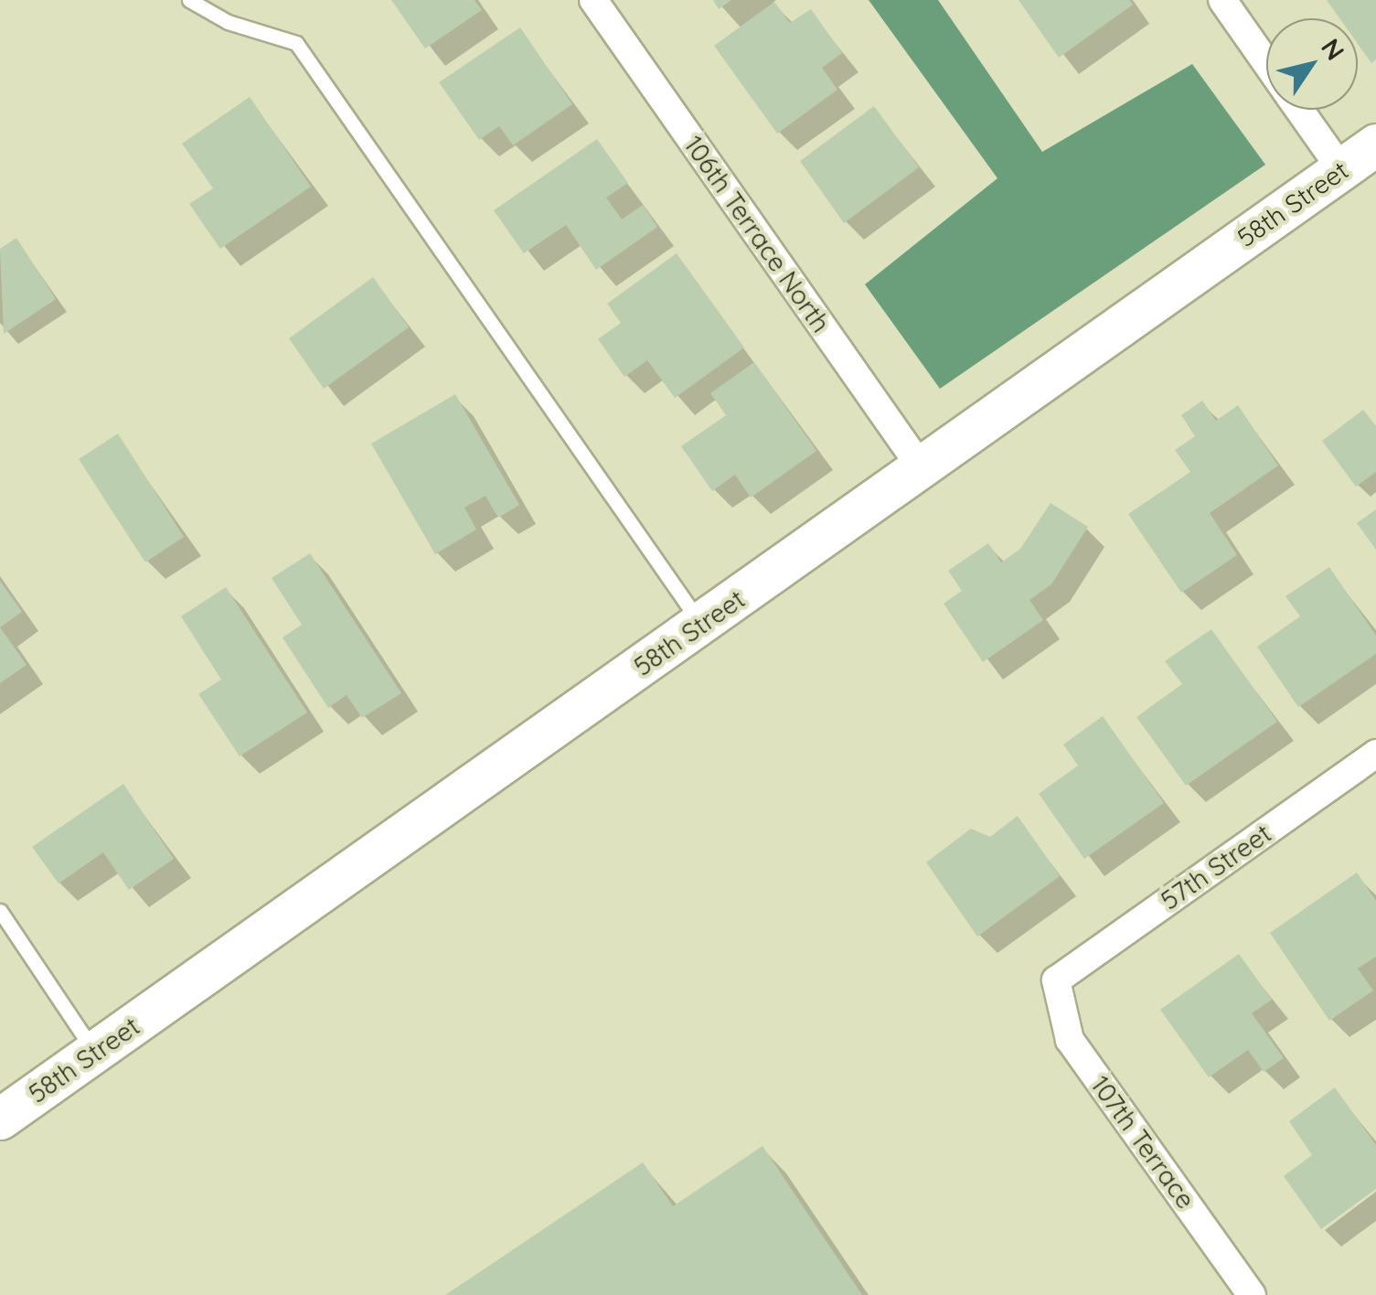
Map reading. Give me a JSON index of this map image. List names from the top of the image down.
{
  "streets": {
    "street": [
      "58th Street",
      "106th Terrace North",
      "57th Street",
      "107th Terrace"
    ]
  },
  "crossings": [
    ["58th Street", "106th Terrace North"],
    ["57th Street", "107th Terrace"]
  ],
  "north": "top right"
}
